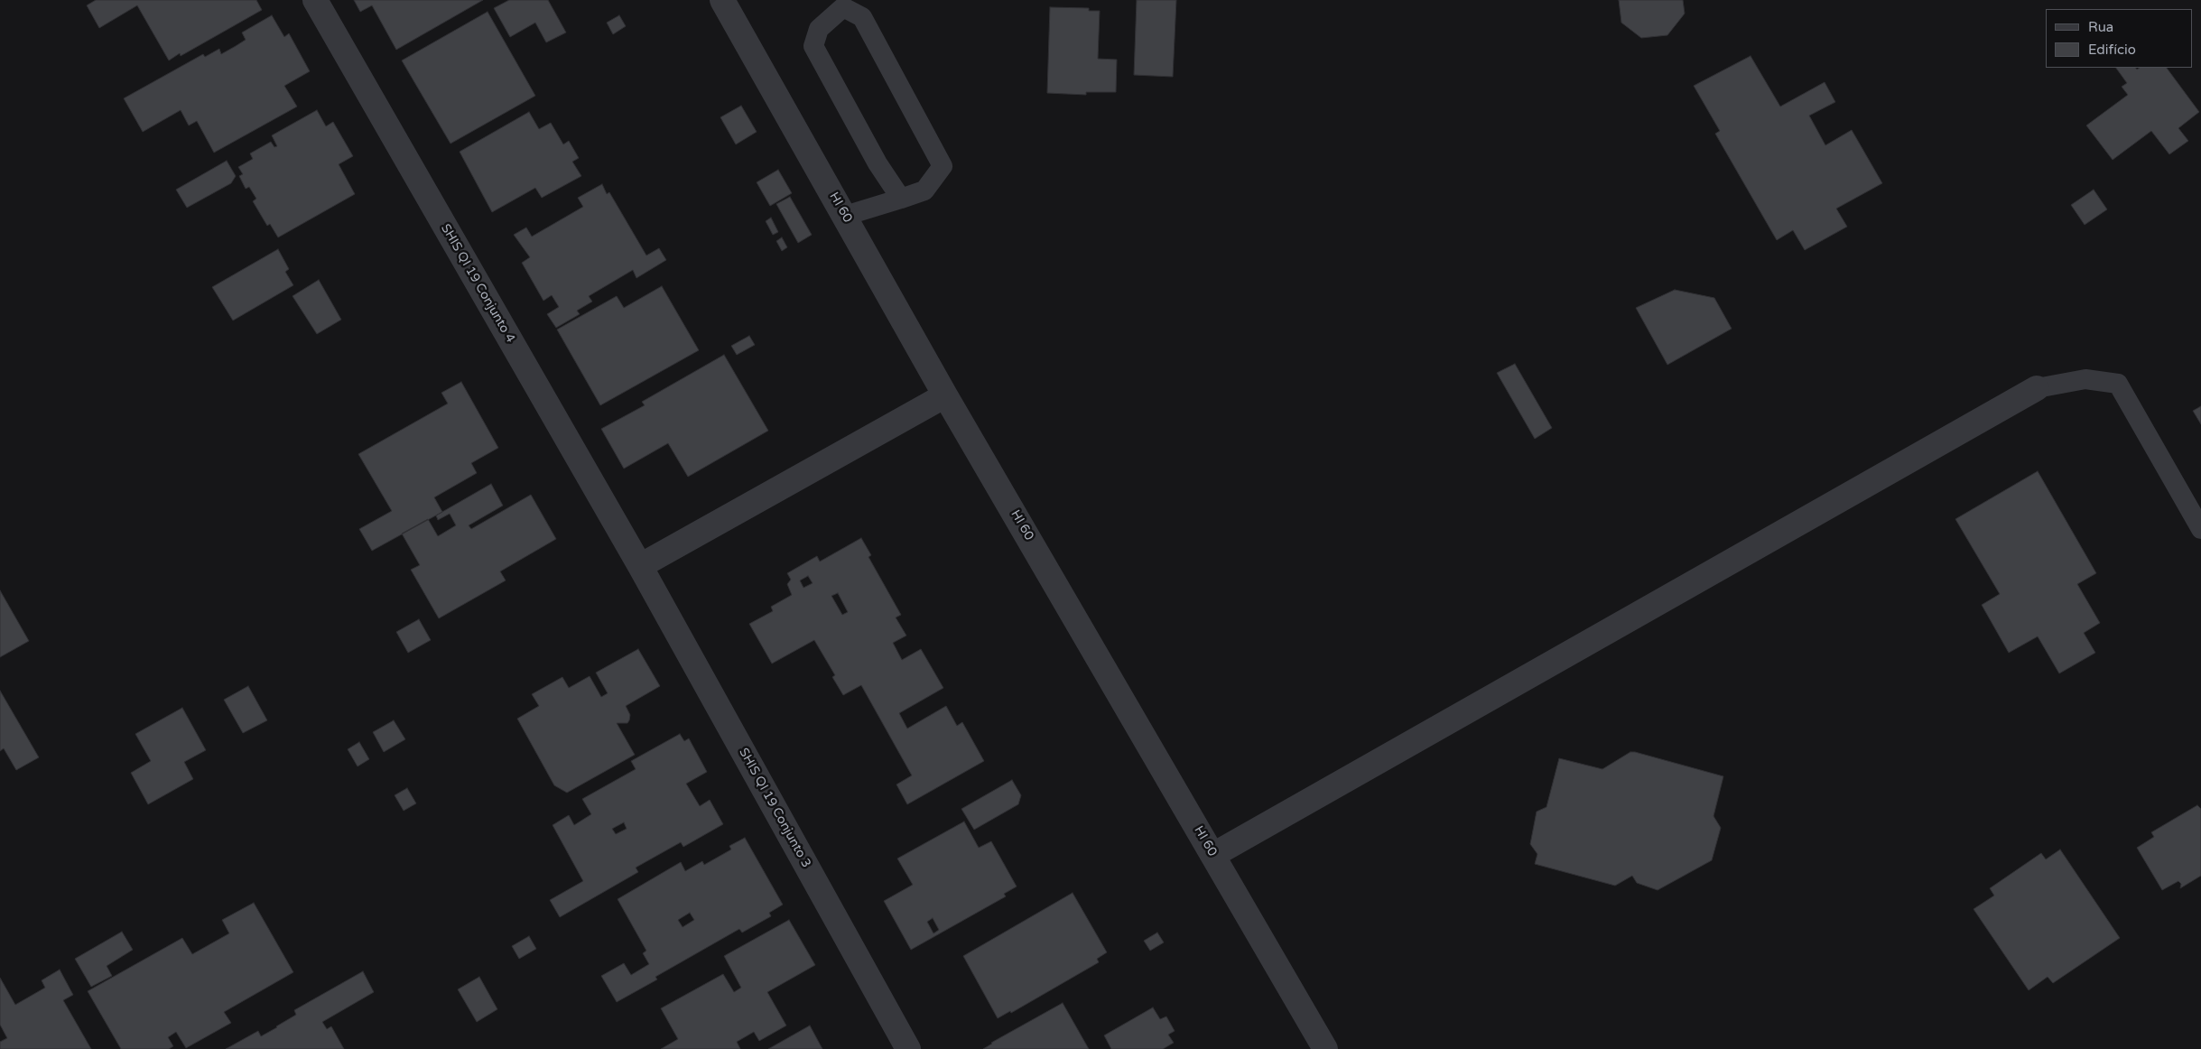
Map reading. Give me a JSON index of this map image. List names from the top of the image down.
{
  "streets": {
    "street": ["HI 60", "SHIS QI 19 Conjunto 4", "SHIS QI 19 Conjunto 3"]
  },
  "crossings": [
    ["SHIS QI 19 Conjunto 4", "SHIS QI 19 Conjunto 3"]
  ],
  "legend": ["Rua", "Edifício"]
}
